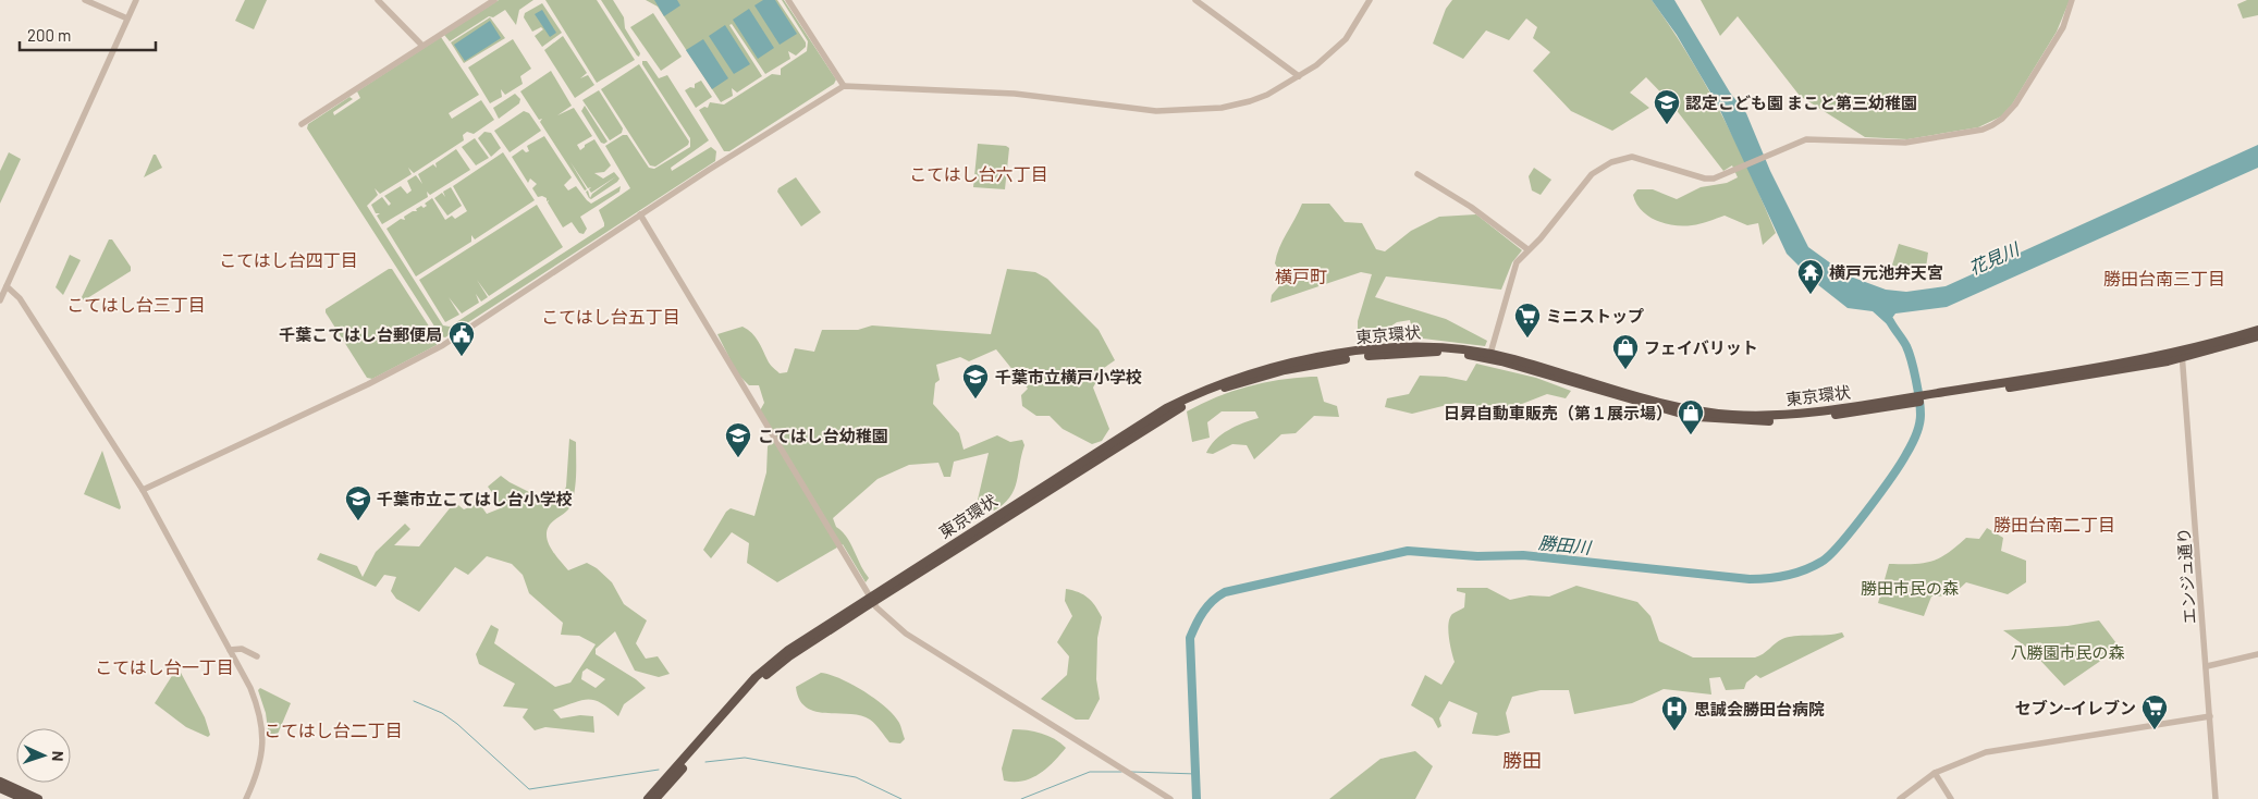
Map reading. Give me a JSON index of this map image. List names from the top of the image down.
{
  "streets": {
    "highway": ["東京環状"],
    "street": ["エンジュ通り"]
  },
  "crossings": [
    ["東京環状", "エンジュ通り"]
  ],
  "districts": [
    "こてはし台六丁目",
    "こてはし台四丁目",
    "横戸町",
    "勝田台南三丁目",
    "こてはし台三丁目",
    "こてはし台五丁目",
    "勝田台南二丁目",
    "こてはし台一丁目",
    "こてはし台二丁目",
    "勝田"
  ],
  "water": ["花見川", "勝田川"],
  "parks": ["勝田市民の森", "八勝園市民の森"],
  "places": {
    "school or university": [
      "認定こども園 まこと第三幼稚園",
      "千葉市立横戸小学校",
      "こてはし台幼稚園",
      "千葉市立こてはし台小学校"
    ],
    "temple": ["横戸元池弁天宮"],
    "supermarket": ["ミニストップ", "セブン-イレブン"],
    "public building": ["千葉こてはし台郵便局"],
    "shop": ["フェイバリット", "日昇自動車販売（第１展示場）"],
    "hospital": ["思誠会勝田台病院"]
  },
  "scale_bar": "200 m",
  "north": "right"
}
